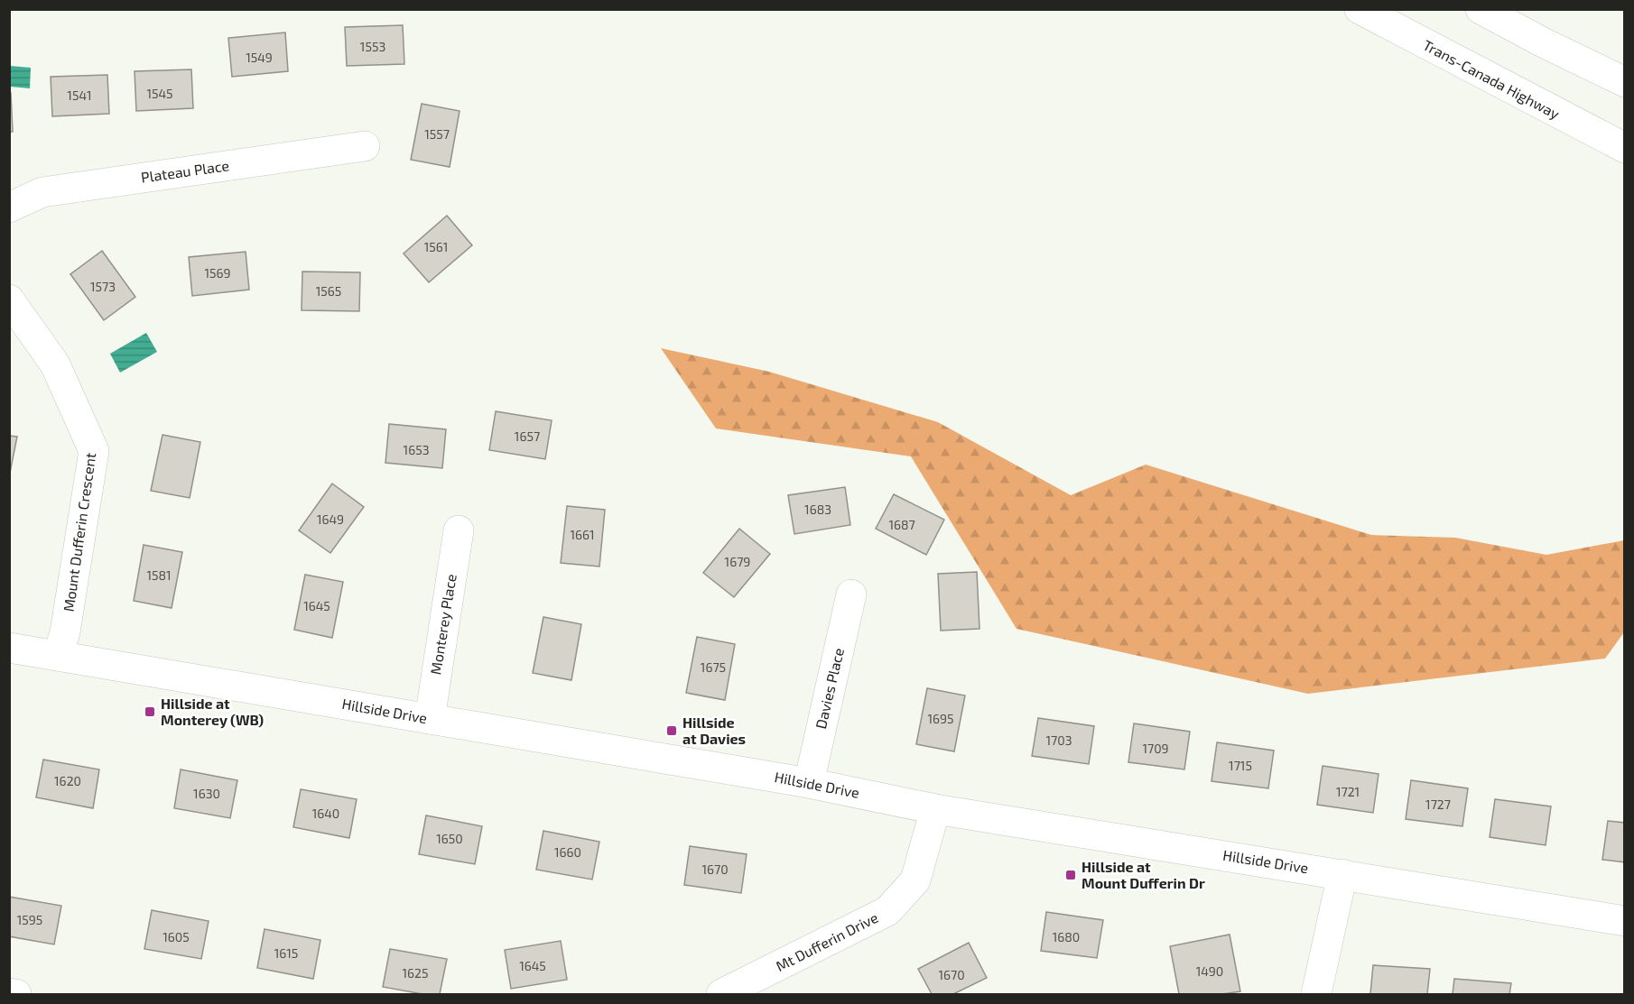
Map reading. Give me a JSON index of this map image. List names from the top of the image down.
{
  "streets": {
    "main road": [
      "Trans-Canada Highway",
      "Plateau Place",
      "Mount Dufferin Crescent",
      "Monterey Place",
      "Davies Place",
      "Hillside Drive",
      "Mt Dufferin Drive"
    ]
  },
  "crossings": [
    ["Mount Dufferin Crescent", "Hillside Drive"],
    ["Monterey Place", "Hillside Drive"],
    ["Davies Place", "Hillside Drive"],
    ["Hillside Drive", "Mt Dufferin Drive"]
  ],
  "places": {
    "transit": ["Hillside at Monterey (WB)", "Hillside at Davies", "Hillside at Mount Dufferin Dr"]
  },
  "house_numbers": [
    "1553",
    "1549",
    "1545",
    "1541",
    "1557",
    "1561",
    "1569",
    "1573",
    "1565",
    "1657",
    "1653",
    "1683",
    "1649",
    "1687",
    "1661",
    "1679",
    "1581",
    "1645",
    "1675",
    "1695",
    "1703",
    "1709",
    "1715",
    "1620",
    "1721",
    "1630",
    "1727",
    "1640",
    "1650",
    "1660",
    "1670",
    "1595",
    "1605",
    "1680",
    "1615",
    "1645",
    "1490",
    "1625",
    "1670"
  ]
}
